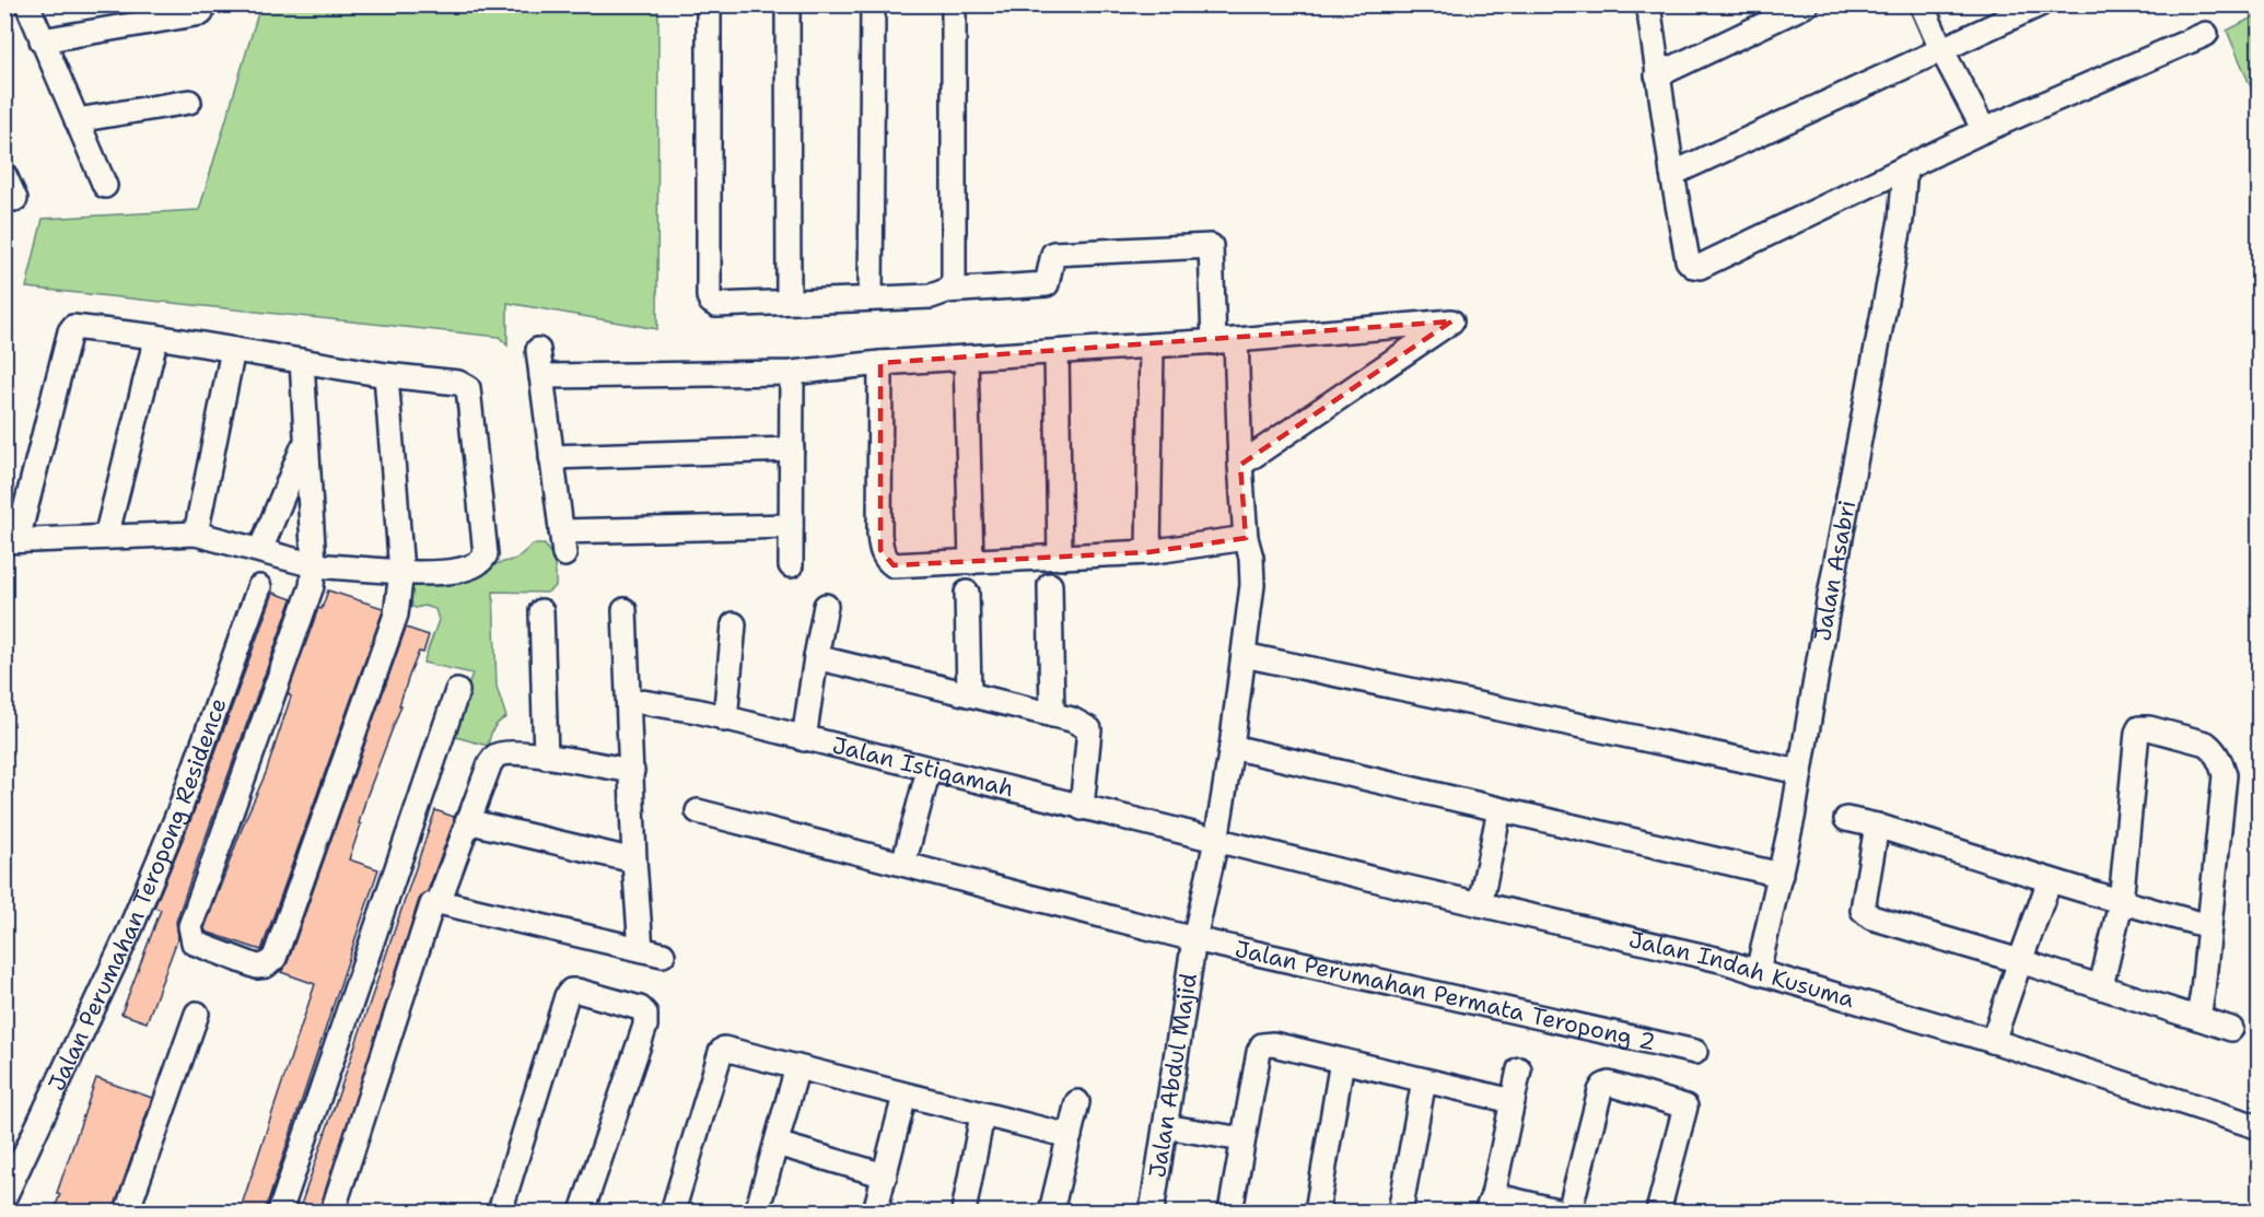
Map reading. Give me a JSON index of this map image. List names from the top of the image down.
{
  "streets": {
    "street": [
      "Jalan Asabri",
      "Jalan Istiqamah",
      "Jalan Perumahan Teropong Residence",
      "Jalan Indah Kusuma",
      "Jalan Perumahan Permata Teropong 2",
      "Jalan Abdul Majid"
    ]
  },
  "crossings": [
    ["Jalan Asabri", "Jalan Indah Kusuma"],
    ["Jalan Istiqamah", "Jalan Indah Kusuma"],
    ["Jalan Istiqamah", "Jalan Abdul Majid"],
    ["Jalan Indah Kusuma", "Jalan Abdul Majid"],
    ["Jalan Perumahan Permata Teropong 2", "Jalan Abdul Majid"]
  ]
}
